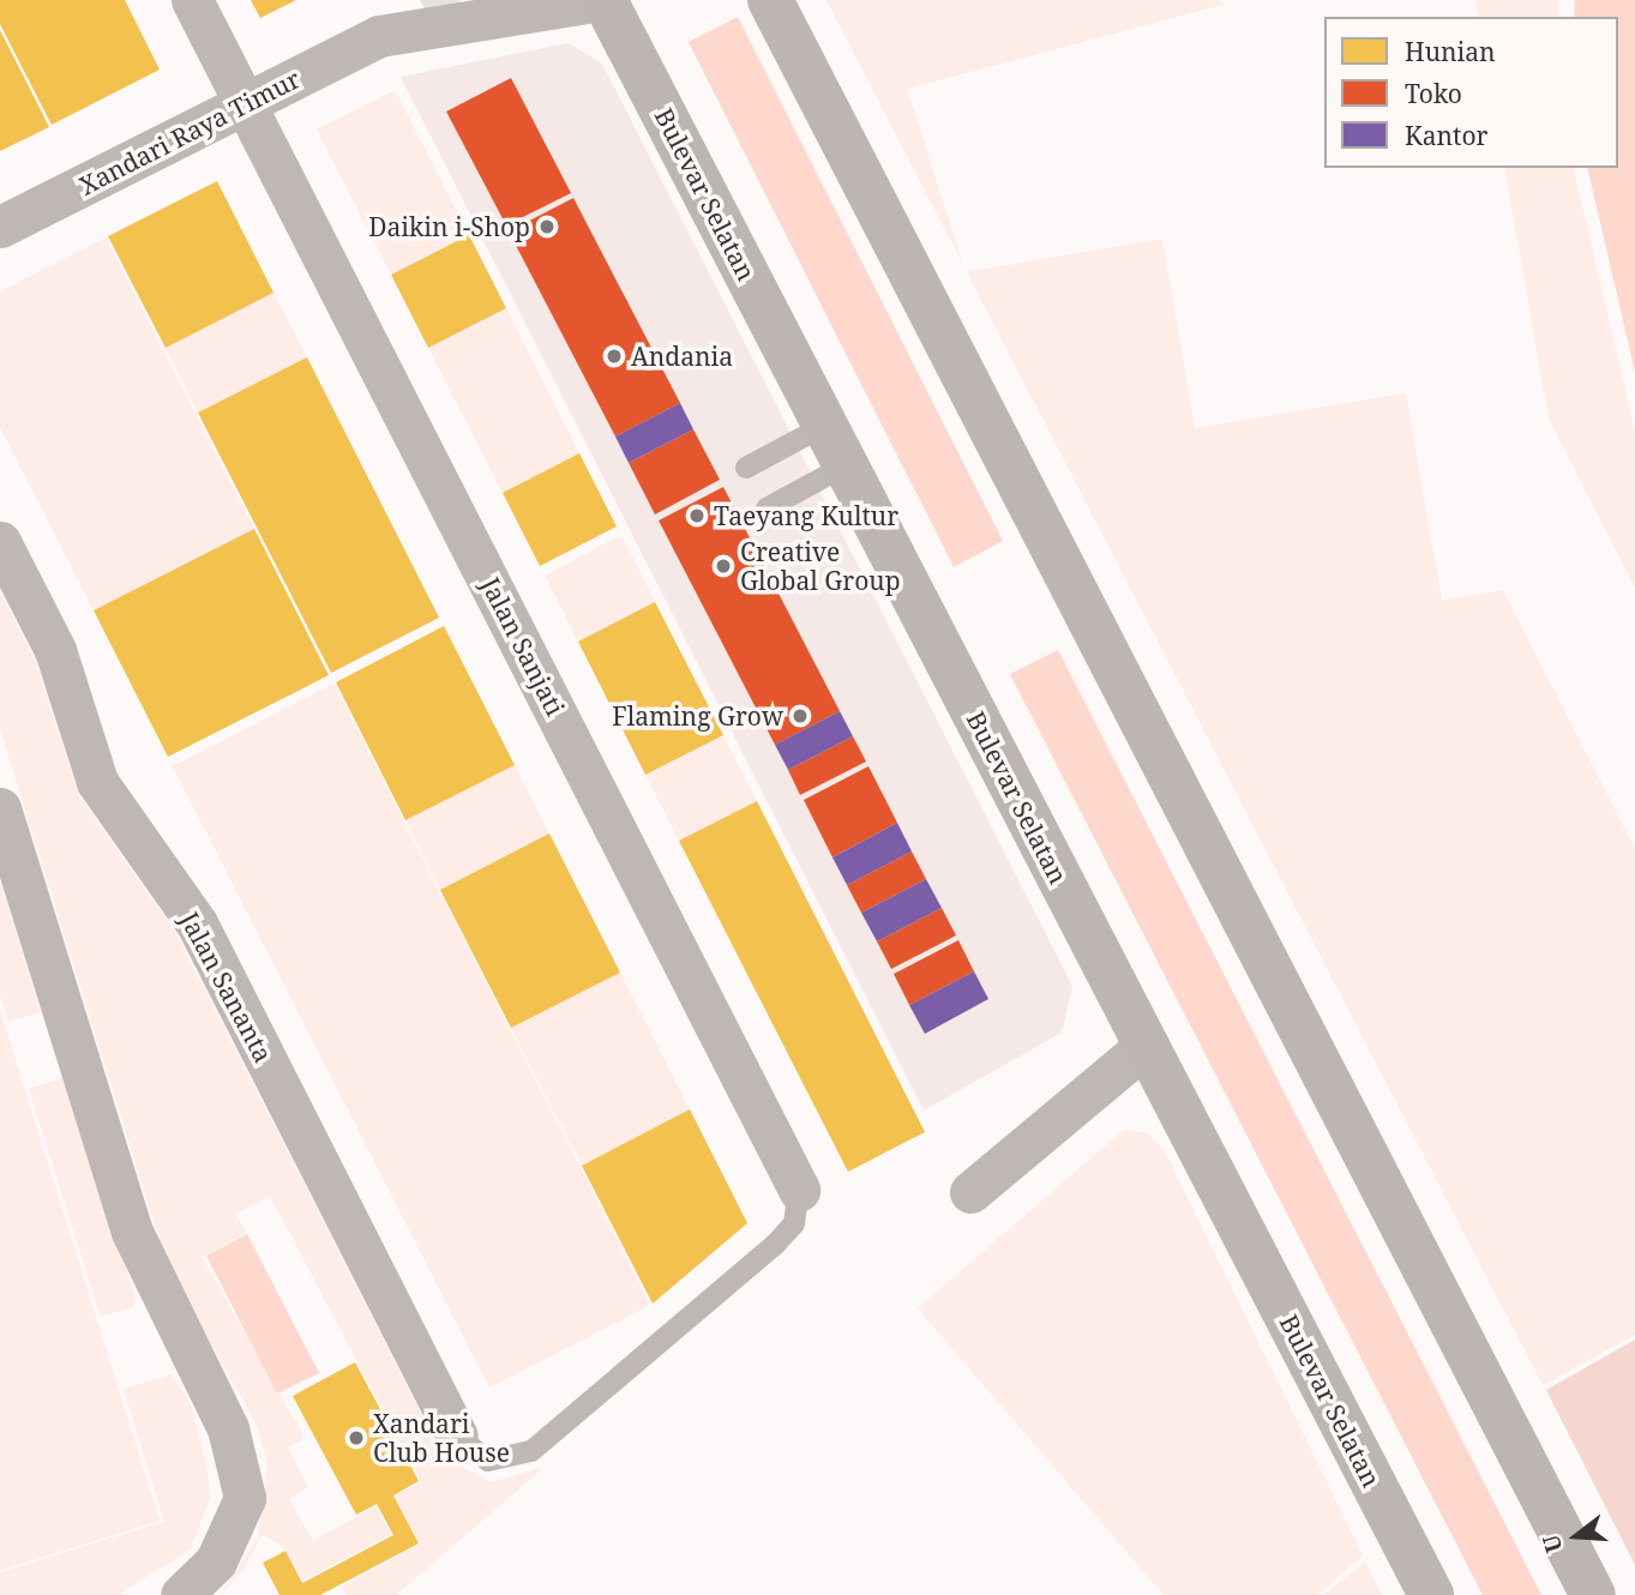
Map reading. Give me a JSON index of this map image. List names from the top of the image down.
{
  "streets": {
    "main road": ["Bulevar Selatan"],
    "street": ["Xandari Raya Timur", "Jalan Sanjati", "Jalan Sananta"]
  },
  "crossings": [
    ["Xandari Raya Timur", "Jalan Sanjati"]
  ],
  "places": [
    "Daikin i-Shop",
    "Andania",
    "Taeyang Kultur",
    "Creative Global Group",
    "Flaming Grow",
    "Xandari Club House"
  ],
  "legend": ["Hunian", "Toko", "Kantor"],
  "north": "left"
}
